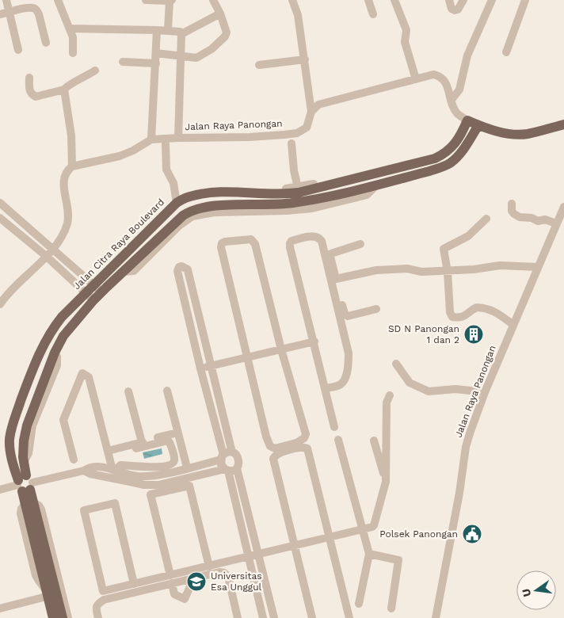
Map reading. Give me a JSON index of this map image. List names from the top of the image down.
{
  "streets": {
    "main road": ["Jalan Citra Raya Boulevard"],
    "street": ["Jalan Raya Panongan"]
  },
  "places": {
    "building": ["SD N Panongan 1 dan 2"],
    "public building": ["Polsek Panongan"],
    "school or university": ["Universitas Esa Unggul"]
  },
  "north": "left"
}
